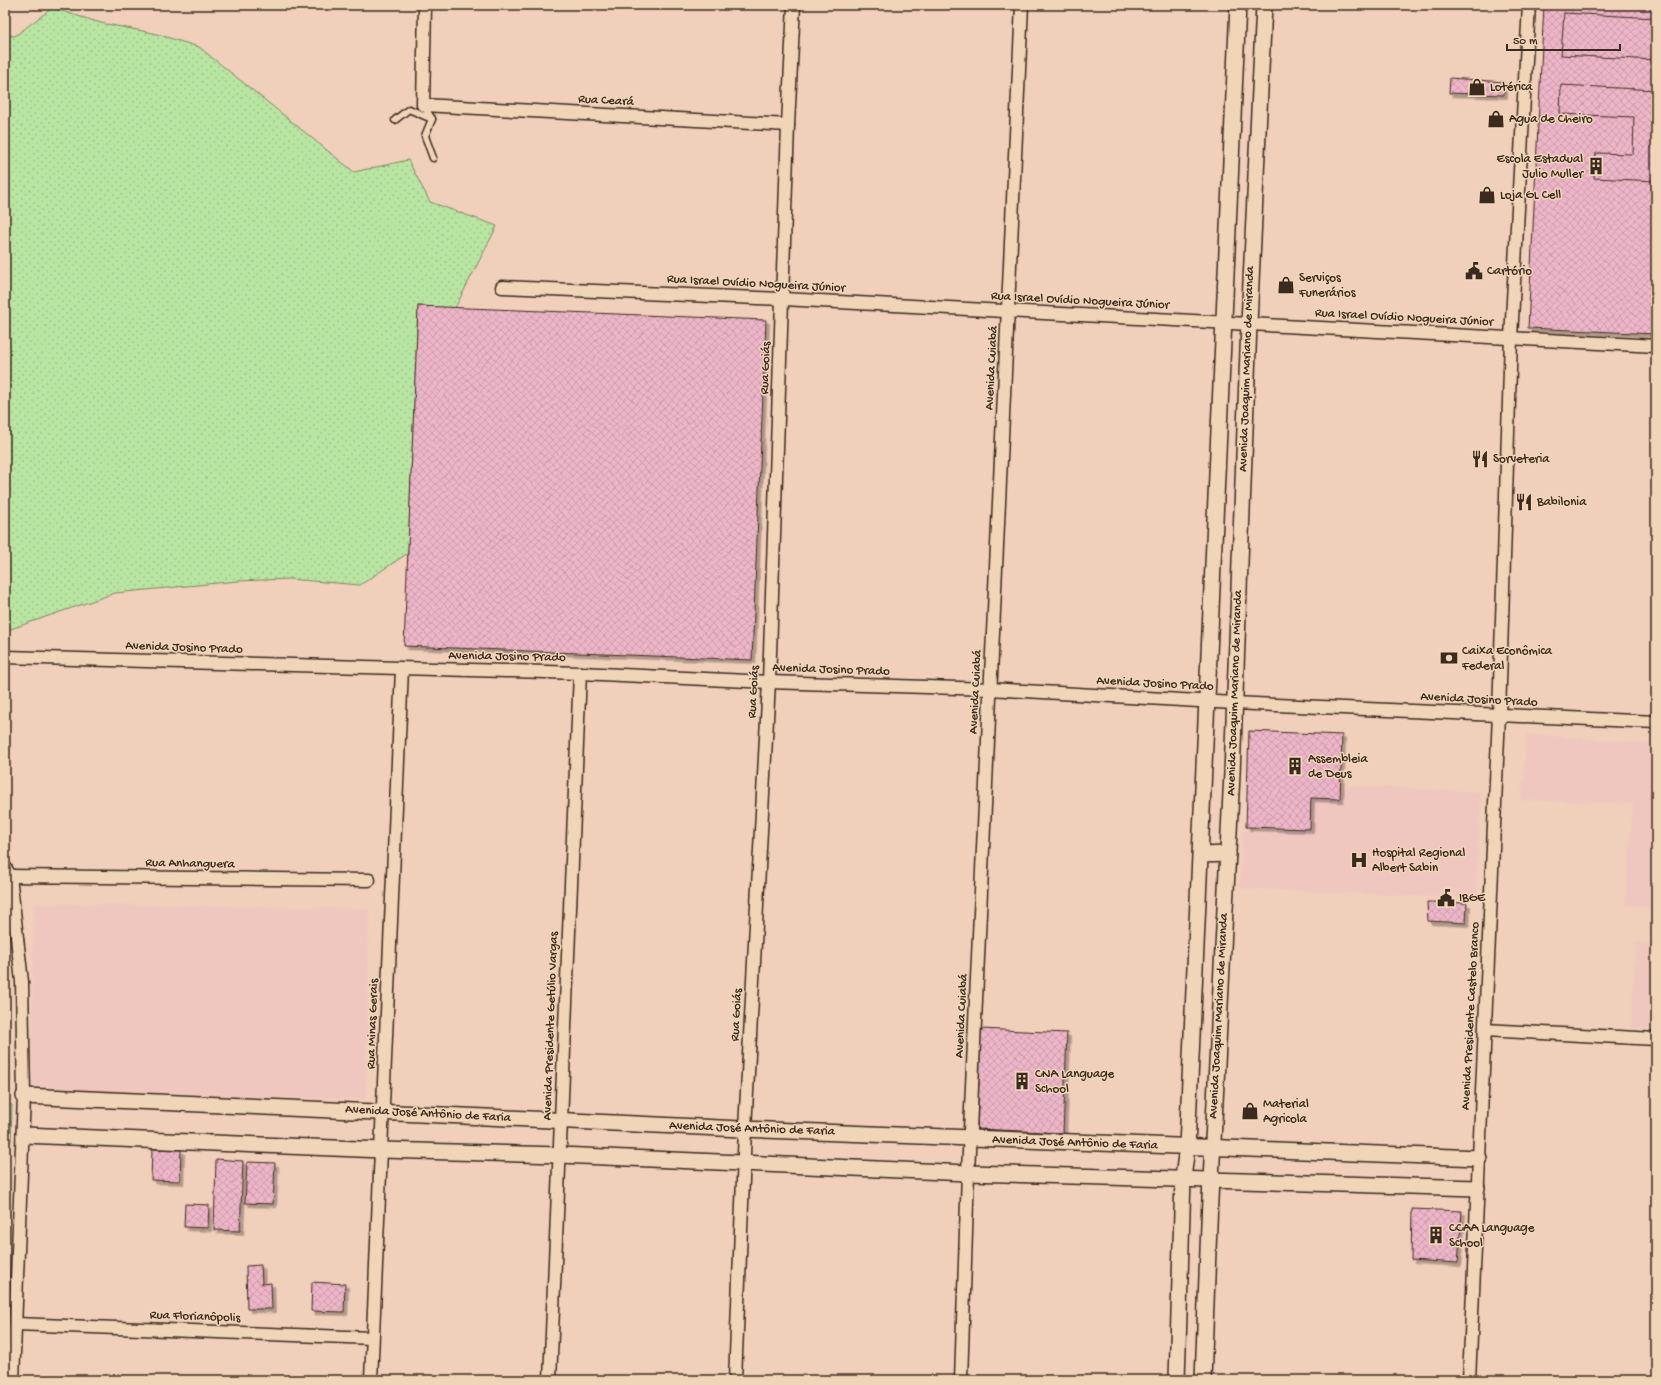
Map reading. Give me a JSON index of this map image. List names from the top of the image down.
{
  "streets": {
    "street": [
      "Rua Ceará",
      "Rua Israel Ovídio Nogueira Júnior",
      "Rua Goiás",
      "Avenida Cuiabá",
      "Avenida Joaquim Mariano de Miranda",
      "Avenida Josino Prado",
      "Rua Anhanguera",
      "Avenida Presidente Castelo Branco",
      "Rua Minas Gerais",
      "Avenida Presidente Getúlio Vargas",
      "Avenida José Antônio de Faria",
      "Rua Florianôpolis"
    ]
  },
  "crossings": [
    ["Rua Ceará", "Rua Goiás"],
    ["Rua Israel Ovídio Nogueira Júnior", "Rua Goiás"],
    ["Rua Israel Ovídio Nogueira Júnior", "Avenida Cuiabá"],
    ["Rua Israel Ovídio Nogueira Júnior", "Avenida Joaquim Mariano de Miranda"],
    ["Rua Israel Ovídio Nogueira Júnior", "Avenida Presidente Castelo Branco"],
    ["Rua Goiás", "Avenida Josino Prado"],
    ["Rua Goiás", "Avenida José Antônio de Faria"],
    ["Avenida Cuiabá", "Avenida Josino Prado"],
    ["Avenida Cuiabá", "Avenida José Antônio de Faria"],
    ["Avenida Joaquim Mariano de Miranda", "Avenida Josino Prado"],
    ["Avenida Joaquim Mariano de Miranda", "Avenida José Antônio de Faria"],
    ["Avenida Josino Prado", "Avenida Presidente Castelo Branco"],
    ["Avenida Josino Prado", "Rua Minas Gerais"],
    ["Avenida Josino Prado", "Avenida Presidente Getúlio Vargas"],
    ["Avenida Presidente Castelo Branco", "Avenida José Antônio de Faria"],
    ["Rua Minas Gerais", "Avenida José Antônio de Faria"],
    ["Rua Minas Gerais", "Rua Florianôpolis"],
    ["Avenida Presidente Getúlio Vargas", "Avenida José Antônio de Faria"]
  ],
  "places": {
    "shop": [
      "Lotérica",
      "Agua de Cheiro",
      "Loja GL Cell",
      "Serviços Funerários",
      "Material Agricola"
    ],
    "building": [
      "Escola Estadual Julio Muller",
      "Assembleia de Deus",
      "CNA Language School",
      "CCAA Language School"
    ],
    "public building": ["Cartório", "IBGE"],
    "restaurant": ["Sorveteria", "Babilonia"],
    "bank": ["Caixa Econômica Federal"],
    "hospital": ["Hospital Regional Albert Sabin"]
  },
  "scale_bar": "50 m"
}
